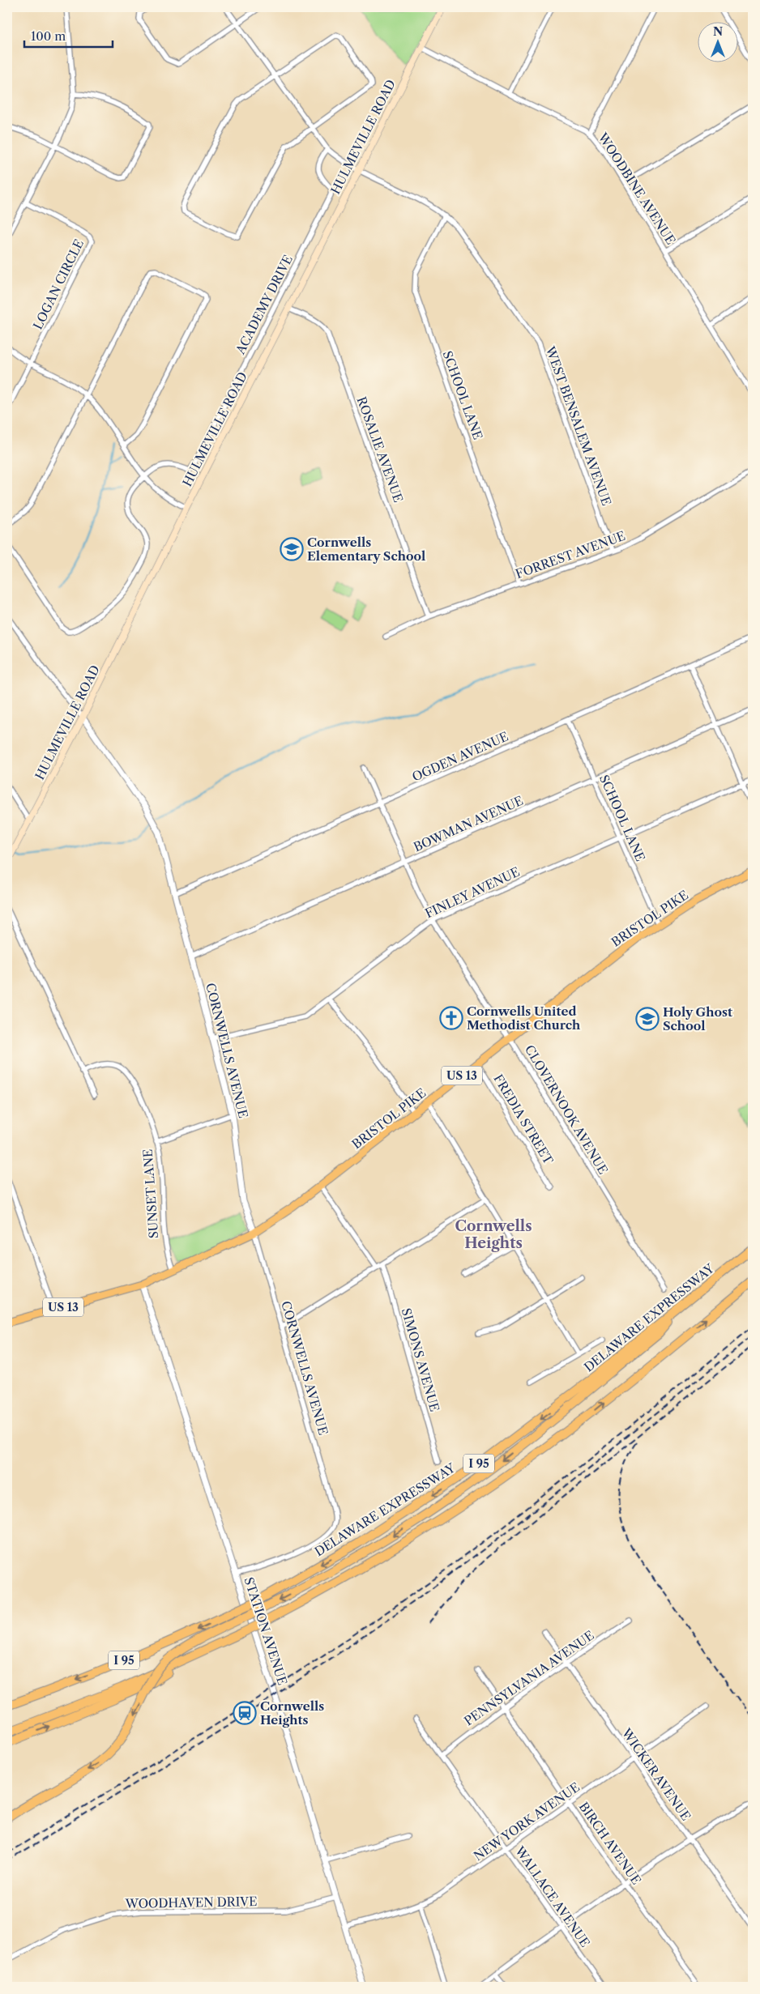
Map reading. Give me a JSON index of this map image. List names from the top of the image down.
{
  "streets": {
    "highway": ["DELAWARE EXPRESSWAY", "I 95"],
    "main road": ["HULMEVILLE ROAD", "BRISTOL PIKE", "US 13"],
    "street": [
      "WOODBINE AVENUE",
      "LOGAN CIRCLE",
      "ACADEMY DRIVE",
      "SCHOOL LANE",
      "WEST BENSALEM AVENUE",
      "ROSALIE AVENUE",
      "FORREST AVENUE",
      "OGDEN AVENUE",
      "BOWMAN AVENUE",
      "FINLEY AVENUE",
      "CORNWELLS AVENUE",
      "CLOVERNOOK AVENUE",
      "FREDIA STREET",
      "SUNSET LANE",
      "SIMONS AVENUE",
      "STATION AVENUE",
      "PENNSYLVANIA AVENUE",
      "WICKER AVENUE",
      "NEW YORK AVENUE",
      "BIRCH AVENUE",
      "WALLACE AVENUE",
      "WOODHAVEN DRIVE"
    ]
  },
  "crossings": [
    ["HULMEVILLE ROAD", "WOODBINE AVENUE"],
    ["HULMEVILLE ROAD", "WEST BENSALEM AVENUE"],
    ["HULMEVILLE ROAD", "ROSALIE AVENUE"],
    ["HULMEVILLE ROAD", "CORNWELLS AVENUE"],
    ["ACADEMY DRIVE", "WEST BENSALEM AVENUE"],
    ["SCHOOL LANE", "WEST BENSALEM AVENUE"],
    ["SCHOOL LANE", "FORREST AVENUE"],
    ["SCHOOL LANE", "OGDEN AVENUE"],
    ["SCHOOL LANE", "BOWMAN AVENUE"],
    ["SCHOOL LANE", "FINLEY AVENUE"],
    ["SCHOOL LANE", "BRISTOL PIKE"],
    ["WEST BENSALEM AVENUE", "FORREST AVENUE"],
    ["ROSALIE AVENUE", "FORREST AVENUE"],
    ["OGDEN AVENUE", "CORNWELLS AVENUE"],
    ["OGDEN AVENUE", "CLOVERNOOK AVENUE"],
    ["BOWMAN AVENUE", "CORNWELLS AVENUE"],
    ["BOWMAN AVENUE", "CLOVERNOOK AVENUE"],
    ["FINLEY AVENUE", "CORNWELLS AVENUE"],
    ["FINLEY AVENUE", "CLOVERNOOK AVENUE"],
    ["BRISTOL PIKE", "CORNWELLS AVENUE"],
    ["BRISTOL PIKE", "CLOVERNOOK AVENUE"],
    ["BRISTOL PIKE", "FREDIA STREET"],
    ["BRISTOL PIKE", "SUNSET LANE"],
    ["BRISTOL PIKE", "STATION AVENUE"],
    ["CORNWELLS AVENUE", "STATION AVENUE"],
    ["STATION AVENUE", "NEW YORK AVENUE"],
    ["STATION AVENUE", "WOODHAVEN DRIVE"],
    ["PENNSYLVANIA AVENUE", "WICKER AVENUE"],
    ["PENNSYLVANIA AVENUE", "BIRCH AVENUE"],
    ["PENNSYLVANIA AVENUE", "WALLACE AVENUE"],
    ["WICKER AVENUE", "NEW YORK AVENUE"],
    ["NEW YORK AVENUE", "BIRCH AVENUE"],
    ["NEW YORK AVENUE", "WALLACE AVENUE"]
  ],
  "districts": ["Cornwells Heights"],
  "places": {
    "school or university": ["Cornwells Elementary School", "Holy Ghost School"],
    "church": ["Cornwells United Methodist Church"],
    "station": ["Cornwells Heights"]
  },
  "scale_bar": "100 m",
  "north": "top"
}
